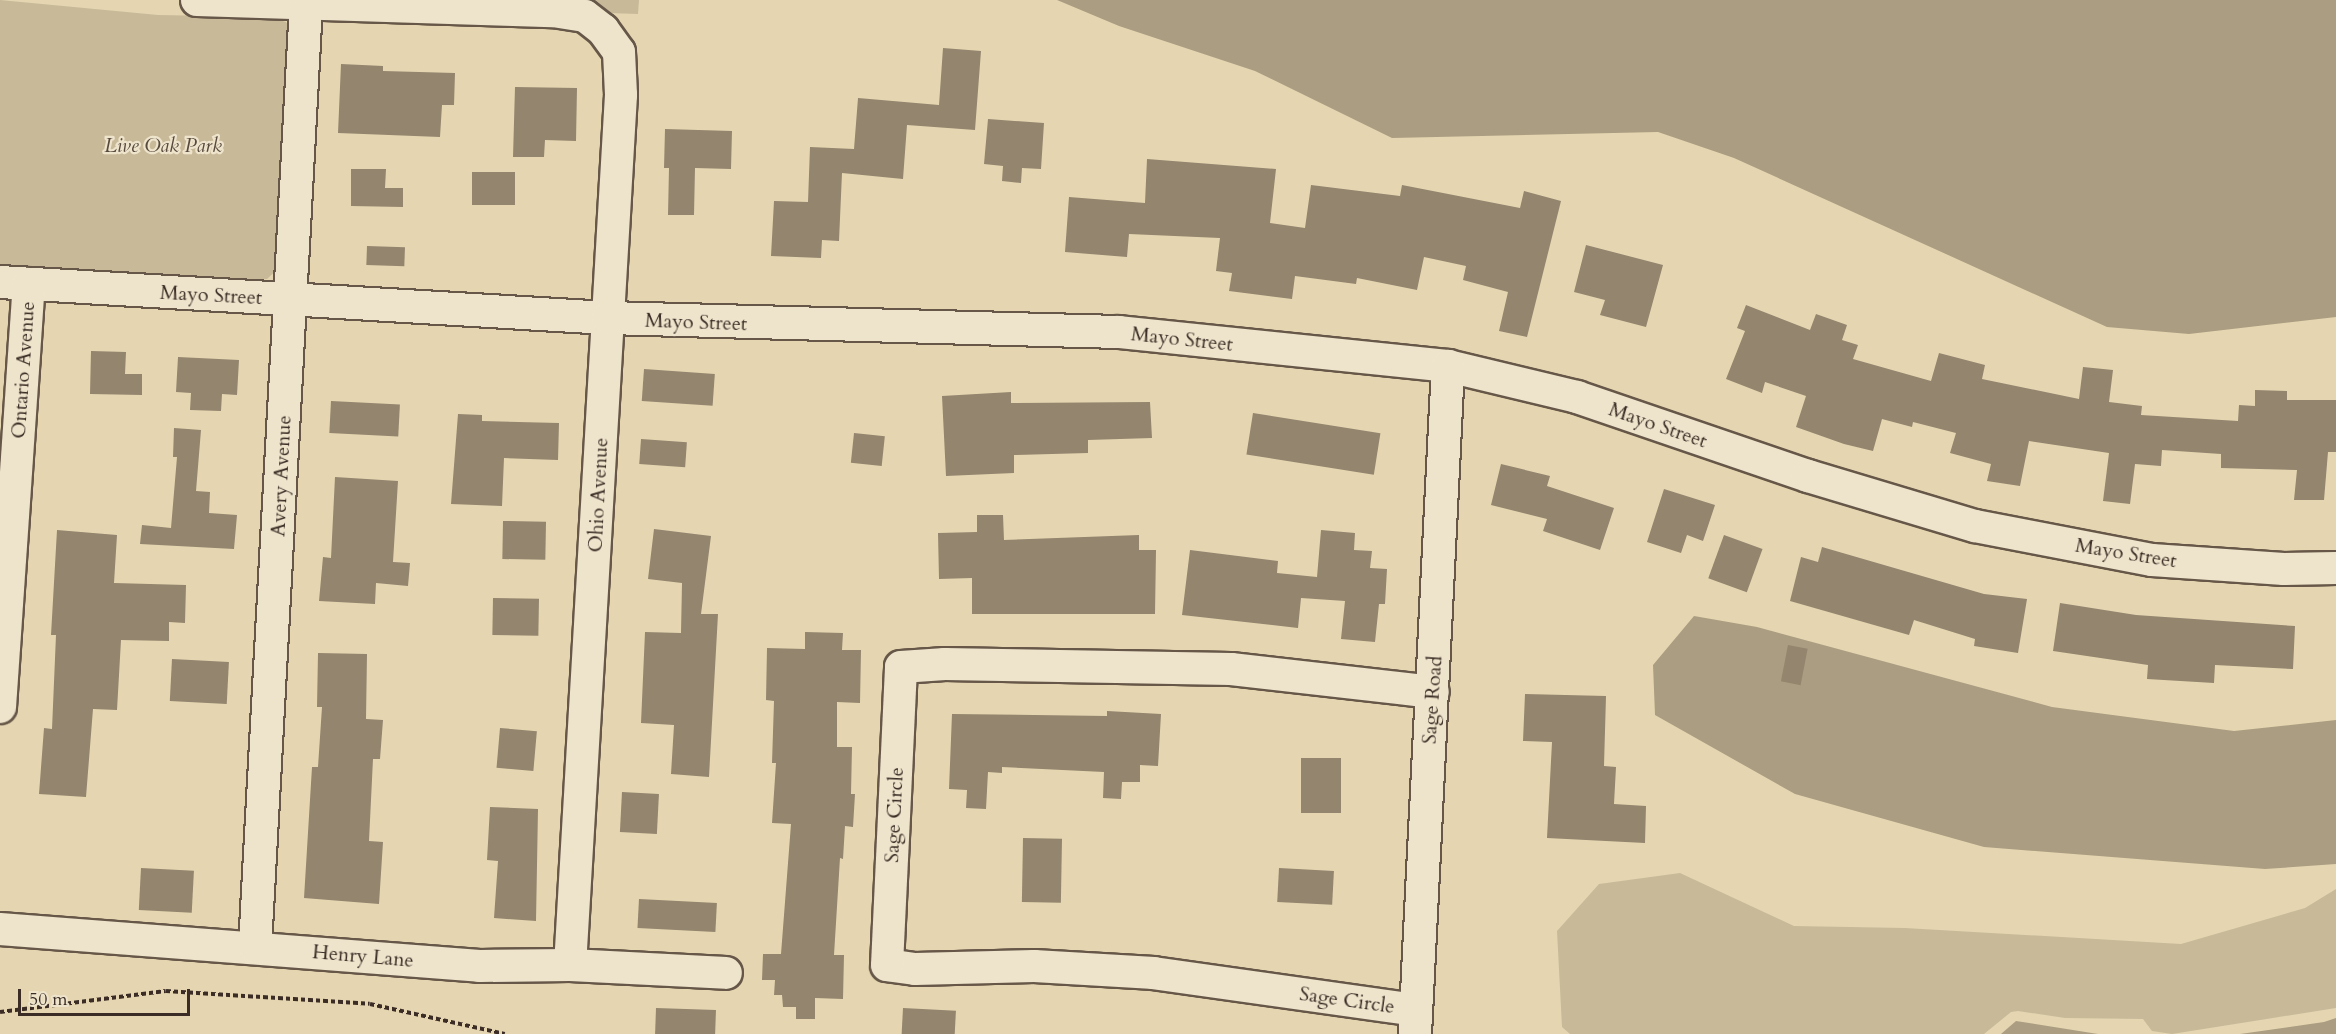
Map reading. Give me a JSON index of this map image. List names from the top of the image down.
{
  "streets": {
    "street": [
      "Mayo Street",
      "Ontario Avenue",
      "Avery Avenue",
      "Ohio Avenue",
      "Sage Road",
      "Sage Circle",
      "Henry Lane"
    ]
  },
  "crossings": [
    ["Mayo Street", "Ontario Avenue"],
    ["Mayo Street", "Avery Avenue"],
    ["Mayo Street", "Ohio Avenue"],
    ["Mayo Street", "Sage Road"],
    ["Avery Avenue", "Ohio Avenue"],
    ["Avery Avenue", "Henry Lane"],
    ["Ohio Avenue", "Henry Lane"],
    ["Sage Road", "Sage Circle"]
  ],
  "parks": ["Live Oak Park"],
  "scale_bar": "50 m"
}
